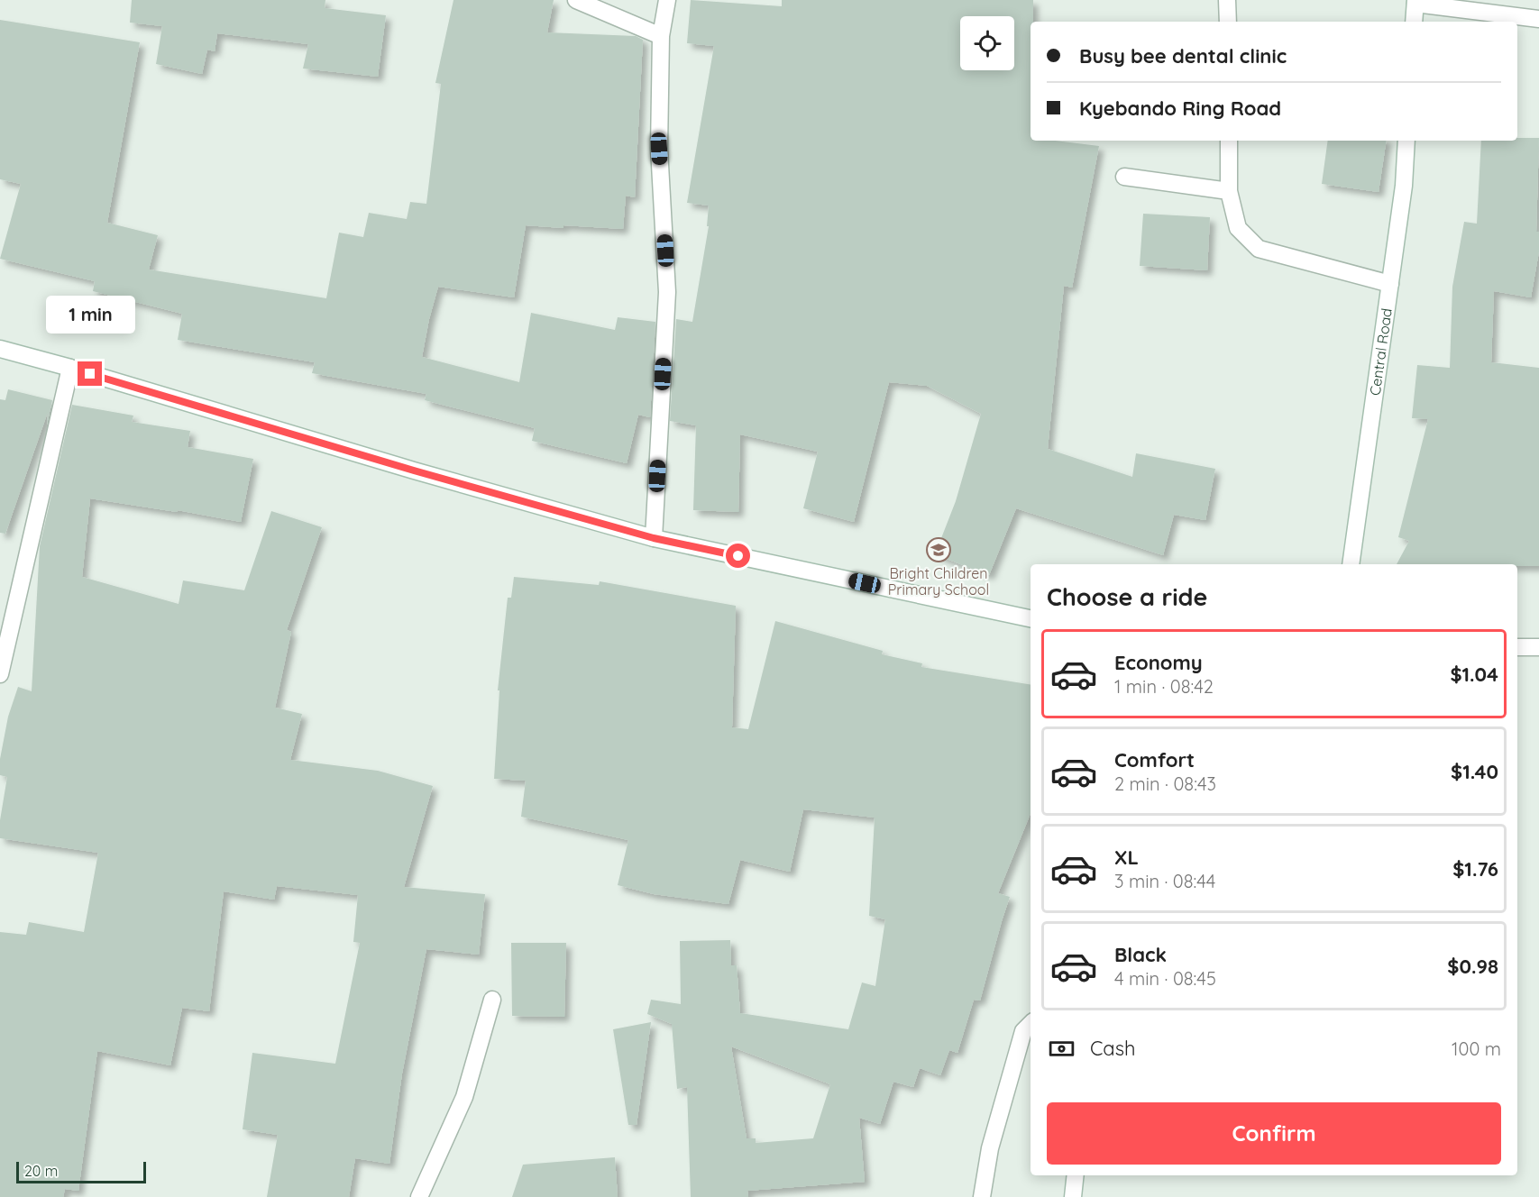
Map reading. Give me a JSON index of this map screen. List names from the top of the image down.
{
  "streets": {
    "street": ["Central Road"]
  },
  "places": {
    "school or university": ["Bright Children Primary School"]
  },
  "scale_bar": "20 m",
  "page": {
    "banner": ["Busy bee dental clinic", "Kyebando Ring Road"],
    "bubble": "1 min",
    "heading": "Choose a ride",
    "list": [
      {
        "name": "Economy",
        "note": "1 min · 08:42",
        "value": "$1.04"
      },
      {
        "name": "Comfort",
        "note": "2 min · 08:43",
        "value": "$1.40"
      },
      {
        "name": "XL",
        "note": "3 min · 08:44",
        "value": "$1.76"
      },
      {
        "name": "Black",
        "note": "4 min · 08:45",
        "value": "$0.98"
      }
    ],
    "pay": ["Cash", "100 m"],
    "buttons": "Confirm",
    "scale": "20 m"
  }
}
